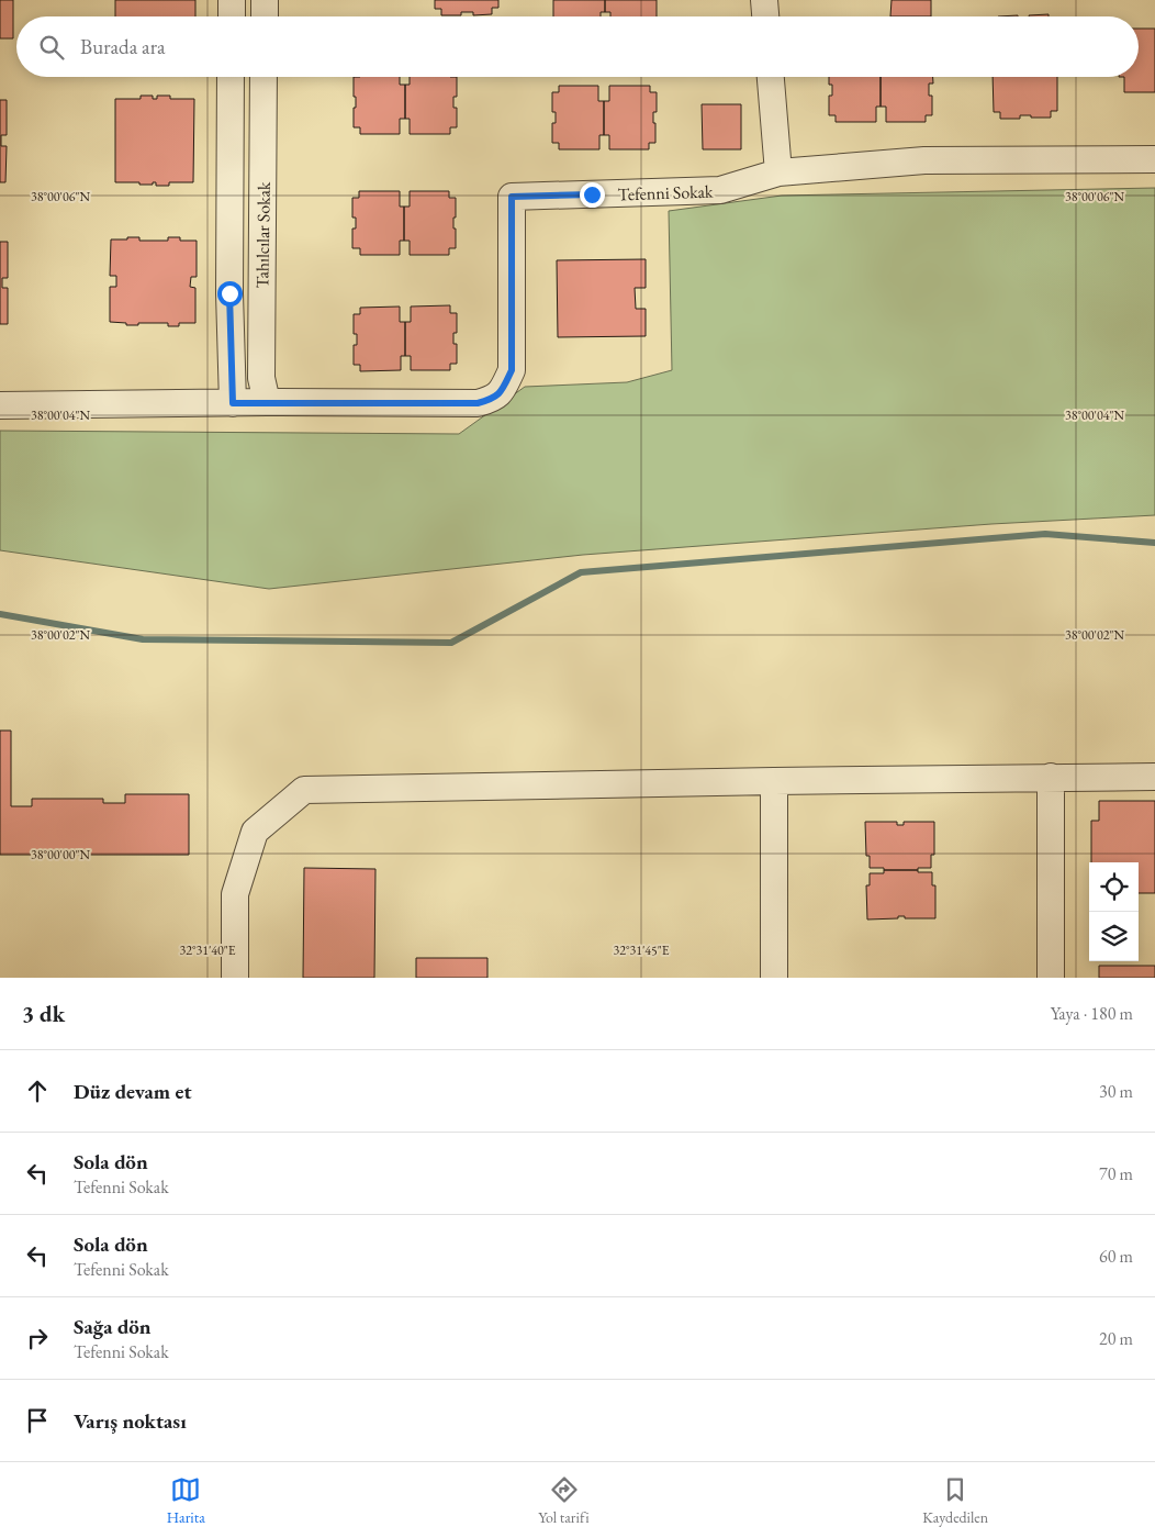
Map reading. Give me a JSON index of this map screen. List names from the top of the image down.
{
  "streets": {
    "street": ["Tefenni Sokak", "Tahılcılar Sokak"]
  },
  "crossings": [
    ["Tefenni Sokak", "Tahılcılar Sokak"]
  ],
  "page": {
    "search": "Burada ara",
    "heading": ["3 dk", "Yaya · 180 m"],
    "list": [
      ["Düz devam et", "30 m"],
      ["Sola dön", "Tefenni Sokak", "70 m"],
      ["Sola dön", "Tefenni Sokak", "60 m"],
      ["Sağa dön", "Tefenni Sokak", "20 m"],
      "Varış noktası"
    ],
    "nav": ["Harita", "Yol tarifi", "Kaydedilen"]
  },
  "coordinates": [
    "38°00'06\"N",
    "38°00'04\"N",
    "38°00'02\"N",
    "38°00'00\"N",
    "32°31'40\"E",
    "32°31'45\"E"
  ]
}
